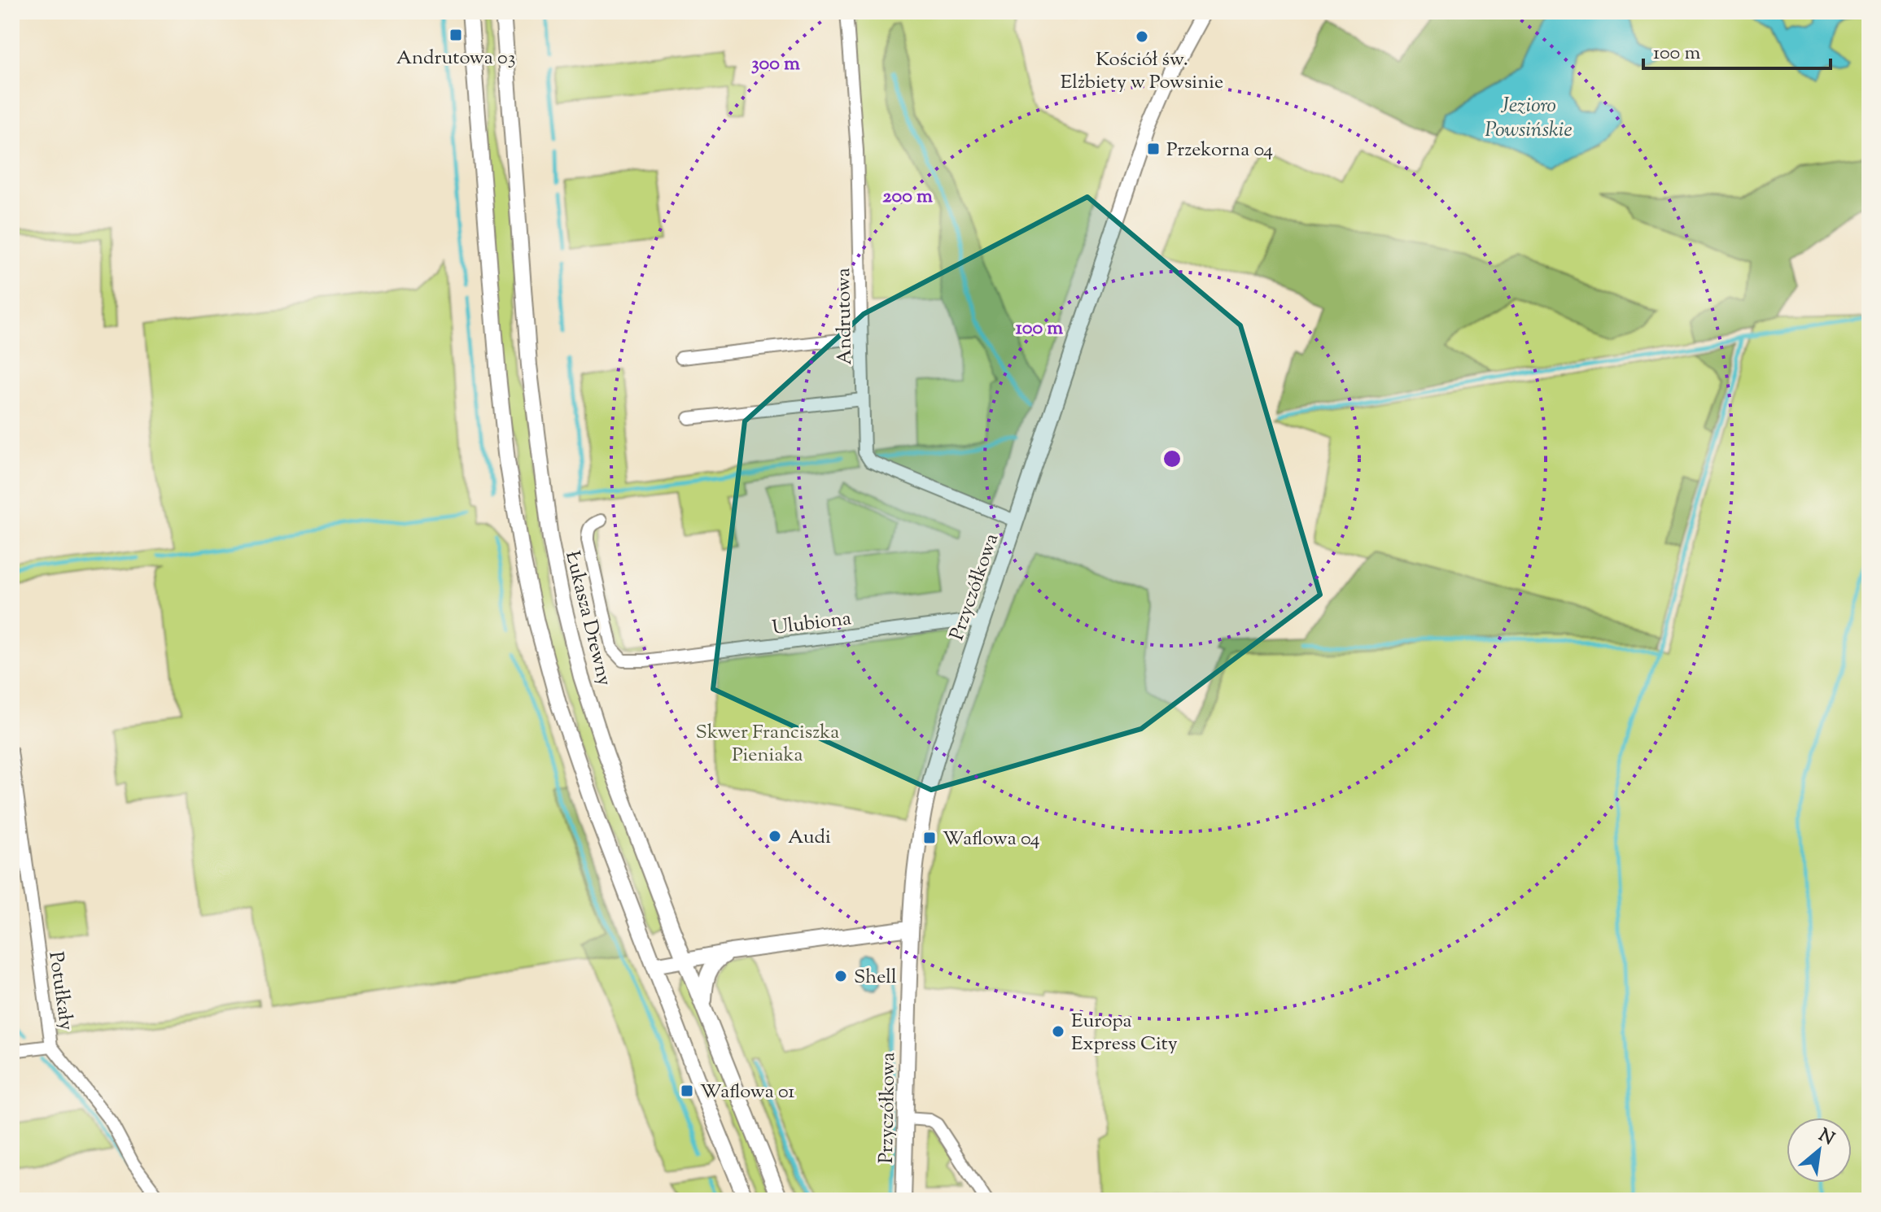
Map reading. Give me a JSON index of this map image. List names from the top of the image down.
{
  "streets": {
    "main road": ["Przyczółkowa", "Łukasza Drewny"],
    "street": ["Andrutowa", "Ulubiona", "Potułkały"]
  },
  "crossings": [
    ["Andrutowa", "Przyczółkowa"],
    ["Przyczółkowa", "Ulubiona"]
  ],
  "water": ["Jezioro Powsińskie"],
  "parks": ["Skwer Franciszka Pieniaka"],
  "places": {
    "transit": [
      "Andrutowa 03",
      "Przekorna 04",
      "Waflowa 04",
      "Waflowa 01"
    ],
    "other": [
      "Kościół św. Elżbiety w Powsinie",
      "Audi",
      "Shell",
      "Europa Express City"
    ]
  },
  "scale_bar": "100 m",
  "north": "top right",
  "rings": ["300 m", "200 m", "100 m"]
}
